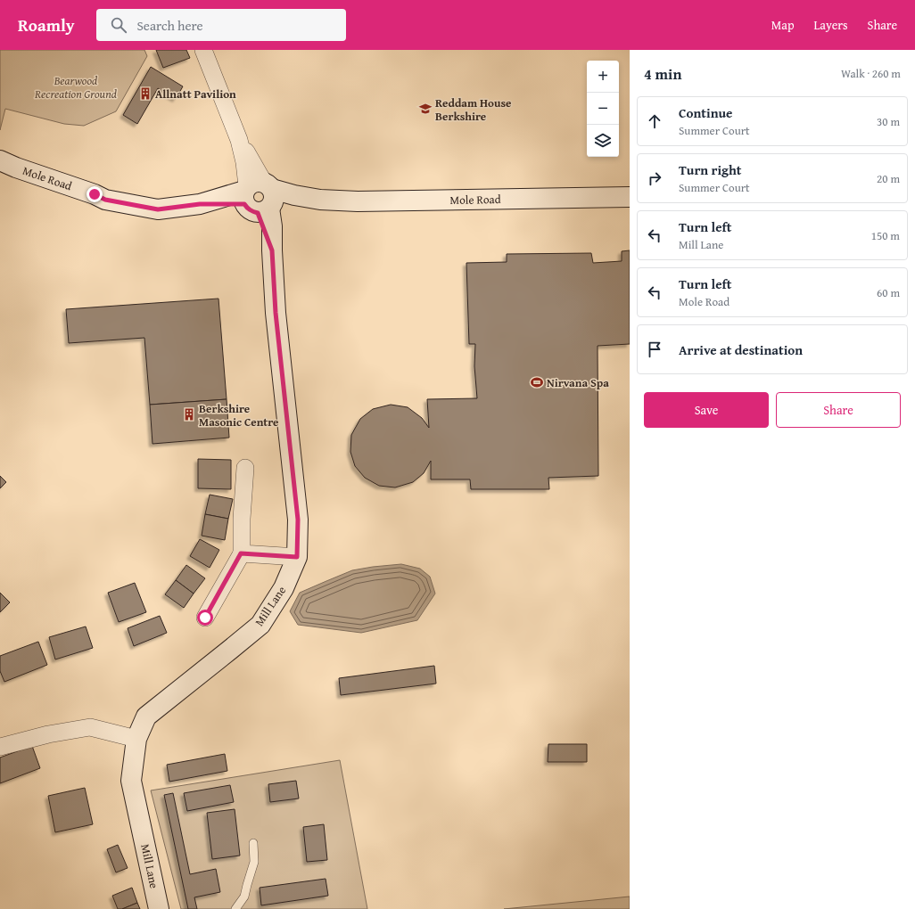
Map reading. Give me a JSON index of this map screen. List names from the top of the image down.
{
  "streets": {
    "street": ["Mole Road", "Mill Lane"]
  },
  "crossings": [
    ["Mole Road", "Mill Lane"]
  ],
  "parks": ["Bearwood Recreation Ground"],
  "places": {
    "building": ["Allnatt Pavilion", "Berkshire Masonic Centre"],
    "school or university": ["Reddam House Berkshire"],
    "sports": ["Nirvana Spa"]
  },
  "page": {
    "header": "Roamly",
    "search": "Search here",
    "nav": ["Map", "Layers", "Share"],
    "heading": ["4 min", "Walk · 260 m"],
    "map_buttons": ["+", "−"],
    "list": [
      ["Continue", "Summer Court", "30 m"],
      ["Turn right", "Summer Court", "20 m"],
      ["Turn left", "Mill Lane", "150 m"],
      ["Turn left", "Mole Road", "60 m"],
      "Arrive at destination"
    ],
    "buttons": ["Save", "Share"]
  }
}
